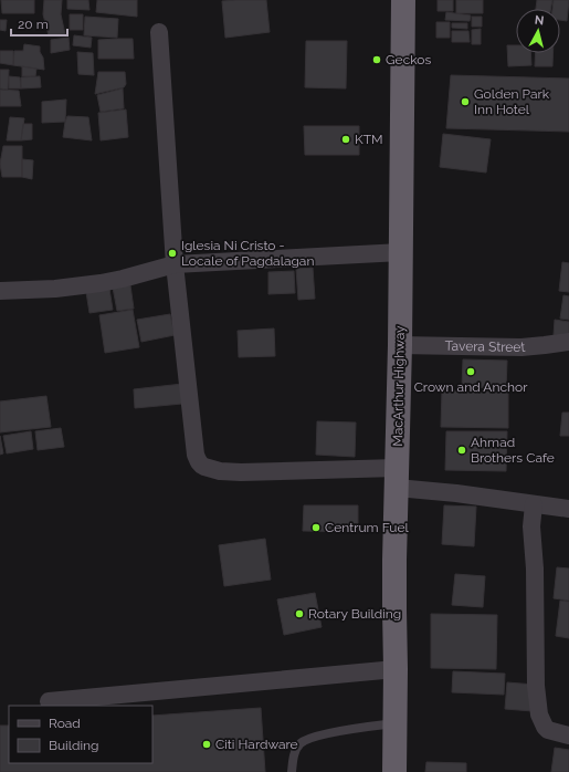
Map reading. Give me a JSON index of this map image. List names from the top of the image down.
{
  "streets": {
    "highway": ["MacArthur Highway"],
    "street": ["Tavera Street"]
  },
  "crossings": [
    ["Tavera Street", "MacArthur Highway"]
  ],
  "places": [
    "Geckos",
    "Golden Park Inn Hotel",
    "KTM",
    "Iglesia Ni Cristo - Locale of Pagdalagan",
    "Crown and Anchor",
    "Ahmad Brothers Cafe",
    "Centrum Fuel",
    "Rotary Building",
    "Citi Hardware"
  ],
  "legend": ["Road", "Building"],
  "scale_bar": "20 m",
  "north": "top"
}
